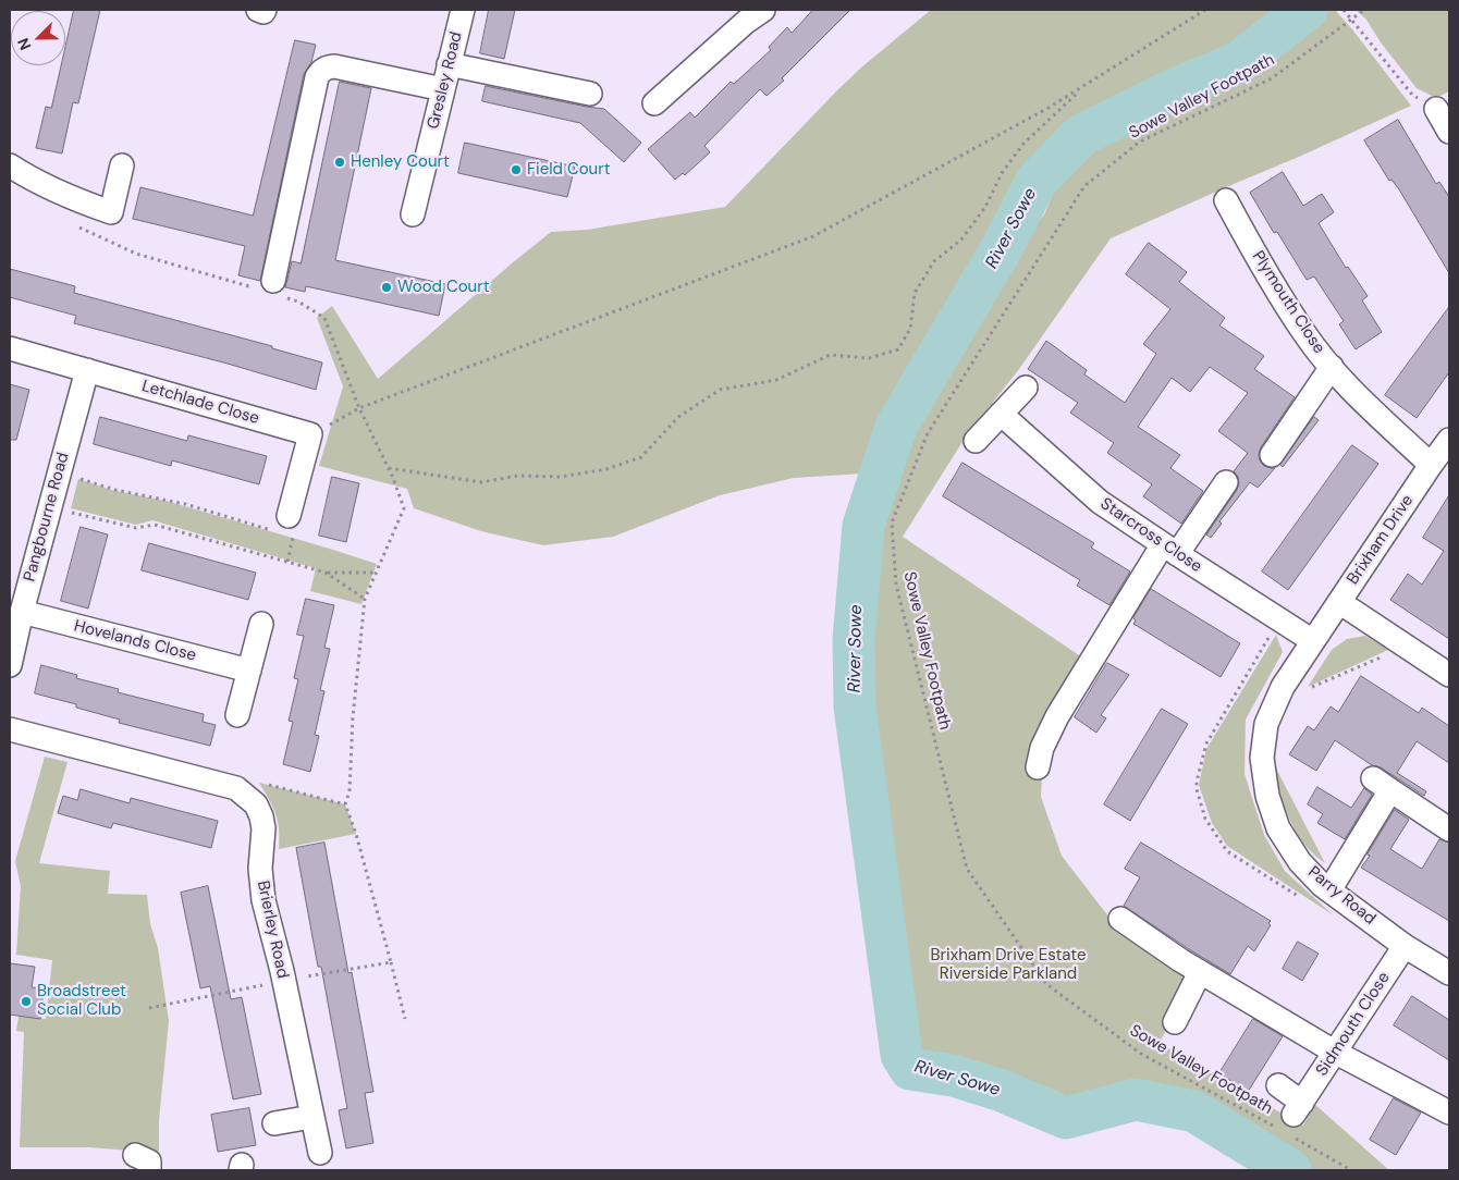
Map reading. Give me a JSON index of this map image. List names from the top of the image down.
{
  "streets": {
    "street": [
      "Gresley Road",
      "Plymouth Close",
      "Letchlade Close",
      "Pangbourne Road",
      "Starcross Close",
      "Brixham Drive",
      "Hovelands Close",
      "Parry Road",
      "Brierley Road",
      "Sidmouth Close"
    ],
    "path": ["Sowe Valley Footpath"]
  },
  "crossings": [
    ["Plymouth Close", "Brixham Drive"],
    ["Letchlade Close", "Pangbourne Road"],
    ["Pangbourne Road", "Hovelands Close"],
    ["Starcross Close", "Brixham Drive"],
    ["Starcross Close", "Parry Road"],
    ["Brixham Drive", "Parry Road"],
    ["Parry Road", "Sidmouth Close"]
  ],
  "water": ["River Sowe"],
  "parks": ["Brixham Drive Estate Riverside Parkland"],
  "places": [
    "Henley Court",
    "Field Court",
    "Wood Court",
    "Broadstreet Social Club"
  ],
  "north": "bottom left"
}
